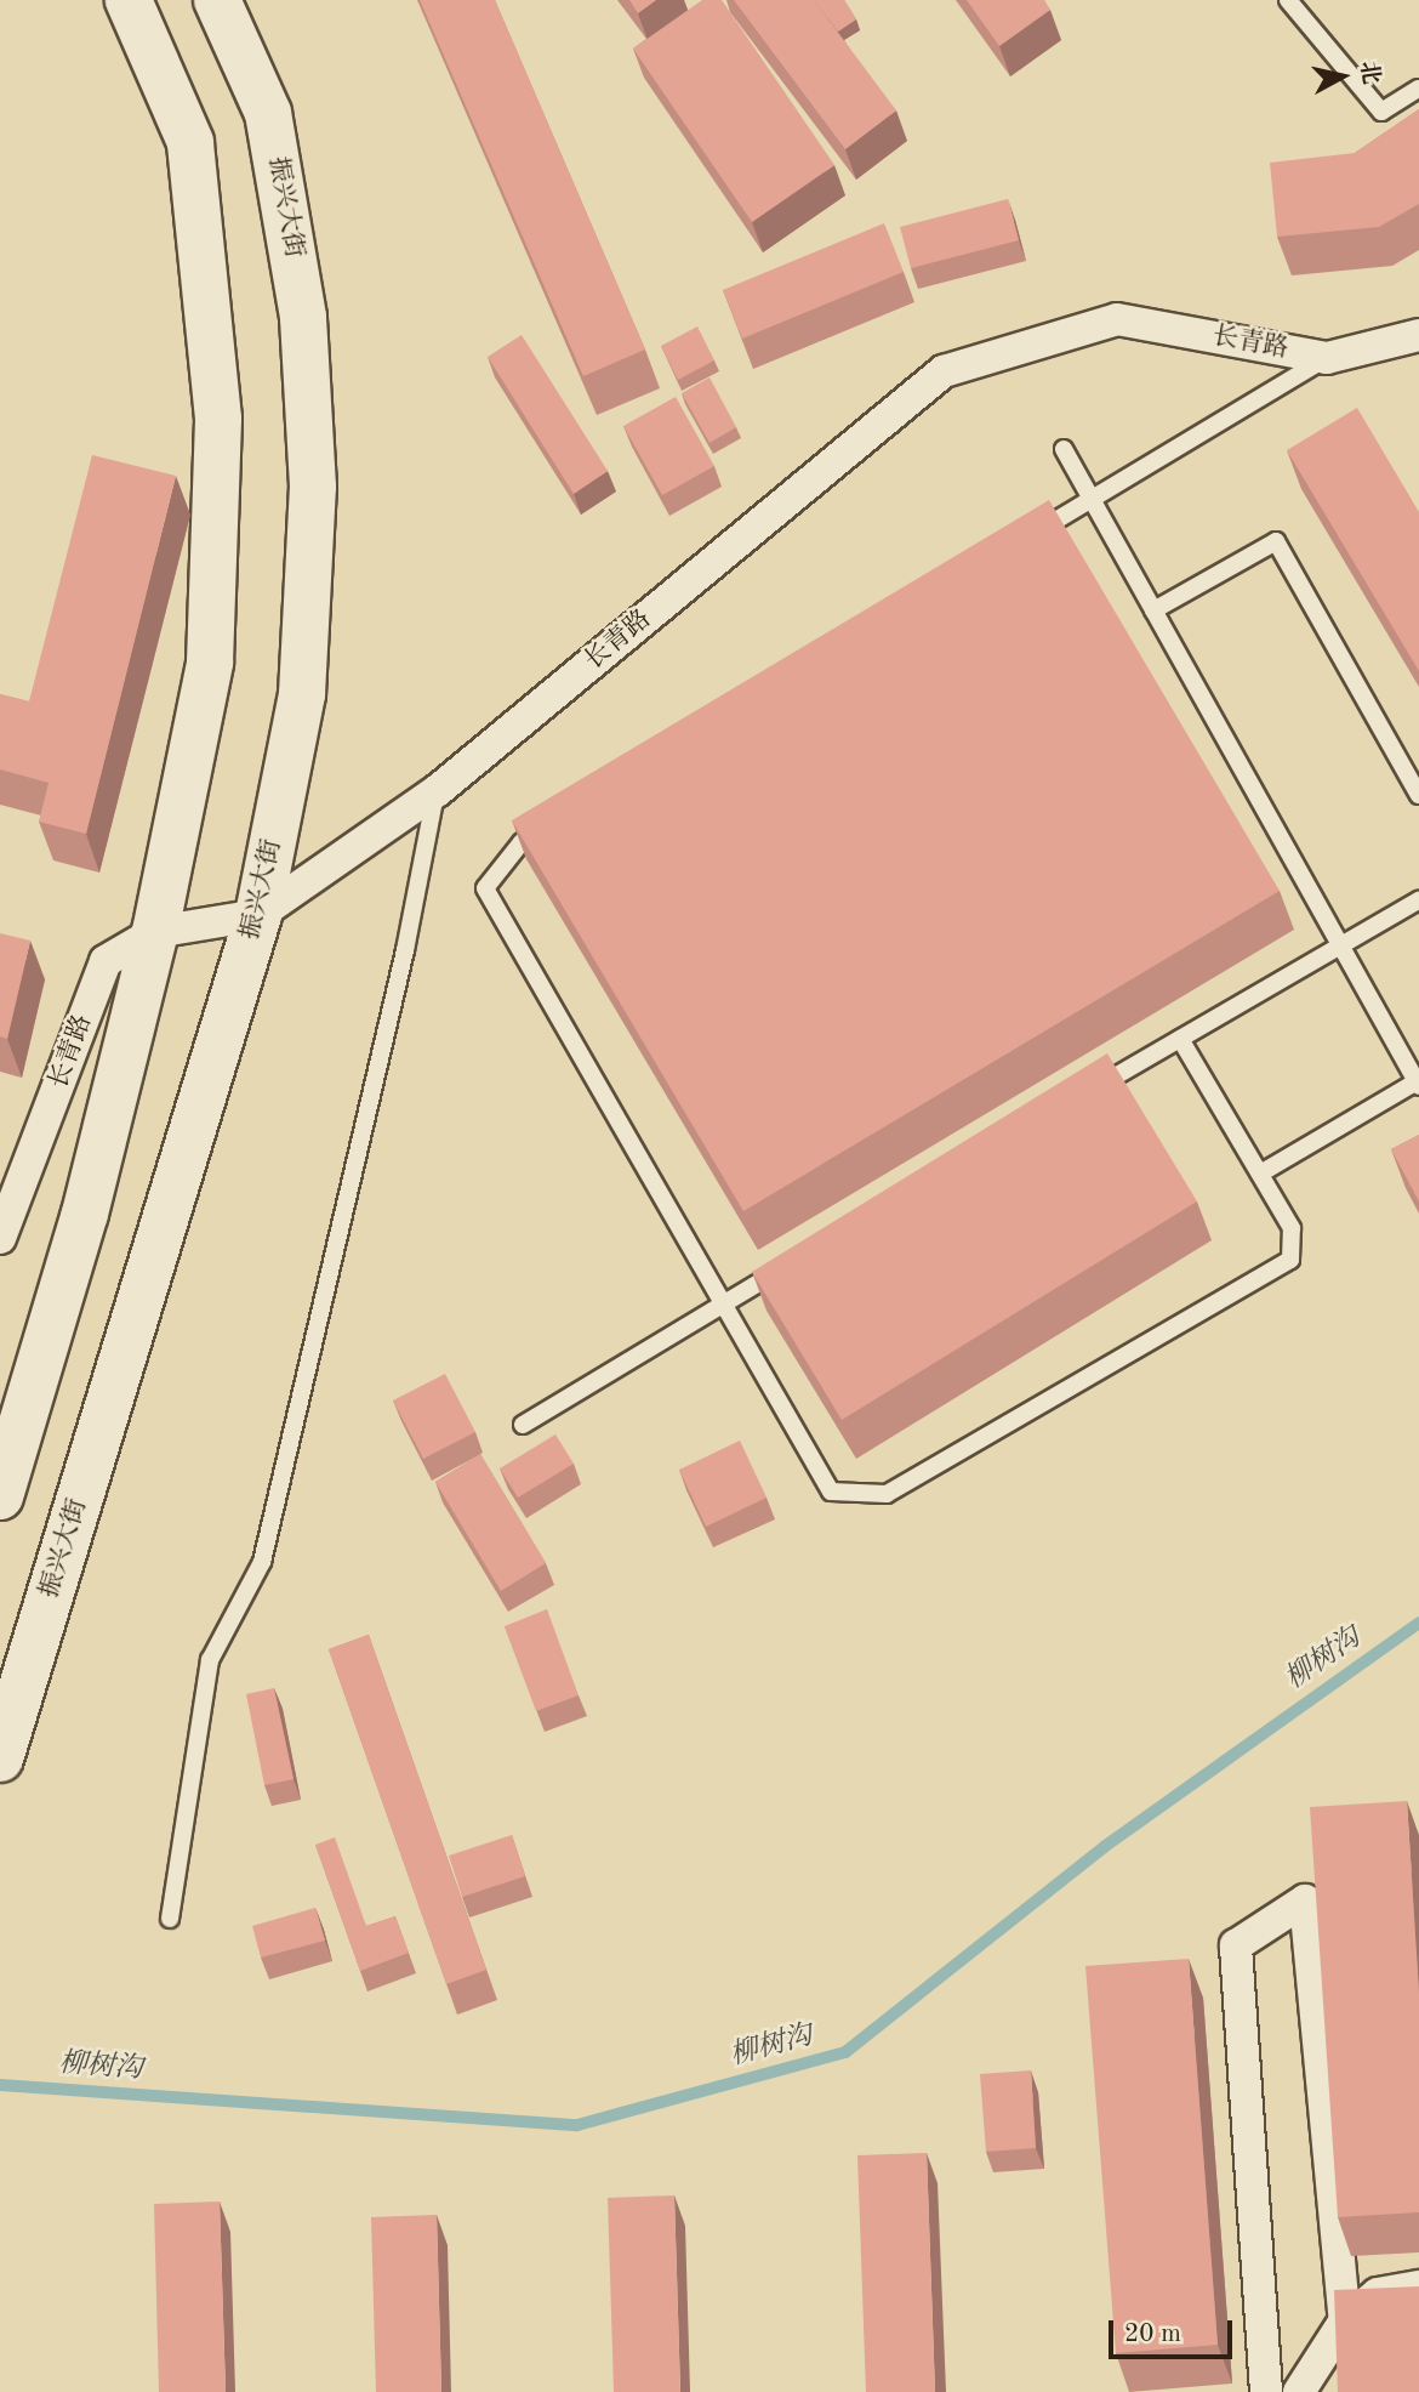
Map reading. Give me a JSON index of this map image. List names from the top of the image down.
{
  "streets": {
    "street": ["振兴大街", "长青路"]
  },
  "crossings": [
    ["振兴大街", "长青路"]
  ],
  "water": ["柳树沟"],
  "scale_bar": "20 m",
  "north": "right"
}
